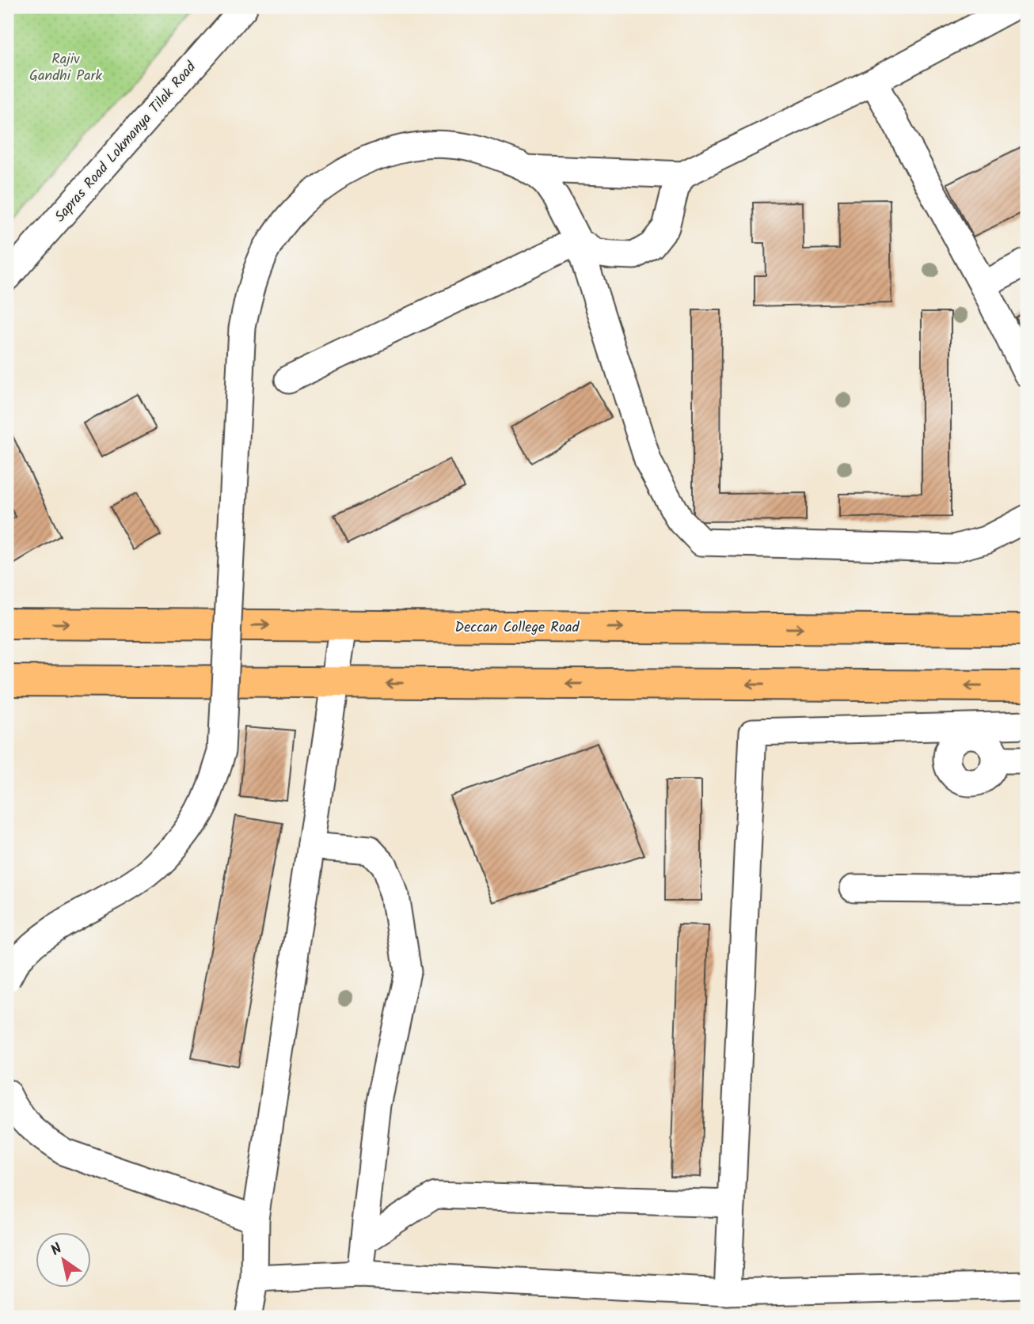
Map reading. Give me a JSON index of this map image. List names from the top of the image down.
{
  "streets": {
    "main road": ["Deccan College Road"],
    "street": ["Sapras Road Lokmanya Tilak Road"]
  },
  "parks": ["Rajiv Gandhi Park"],
  "north": "top left"
}
